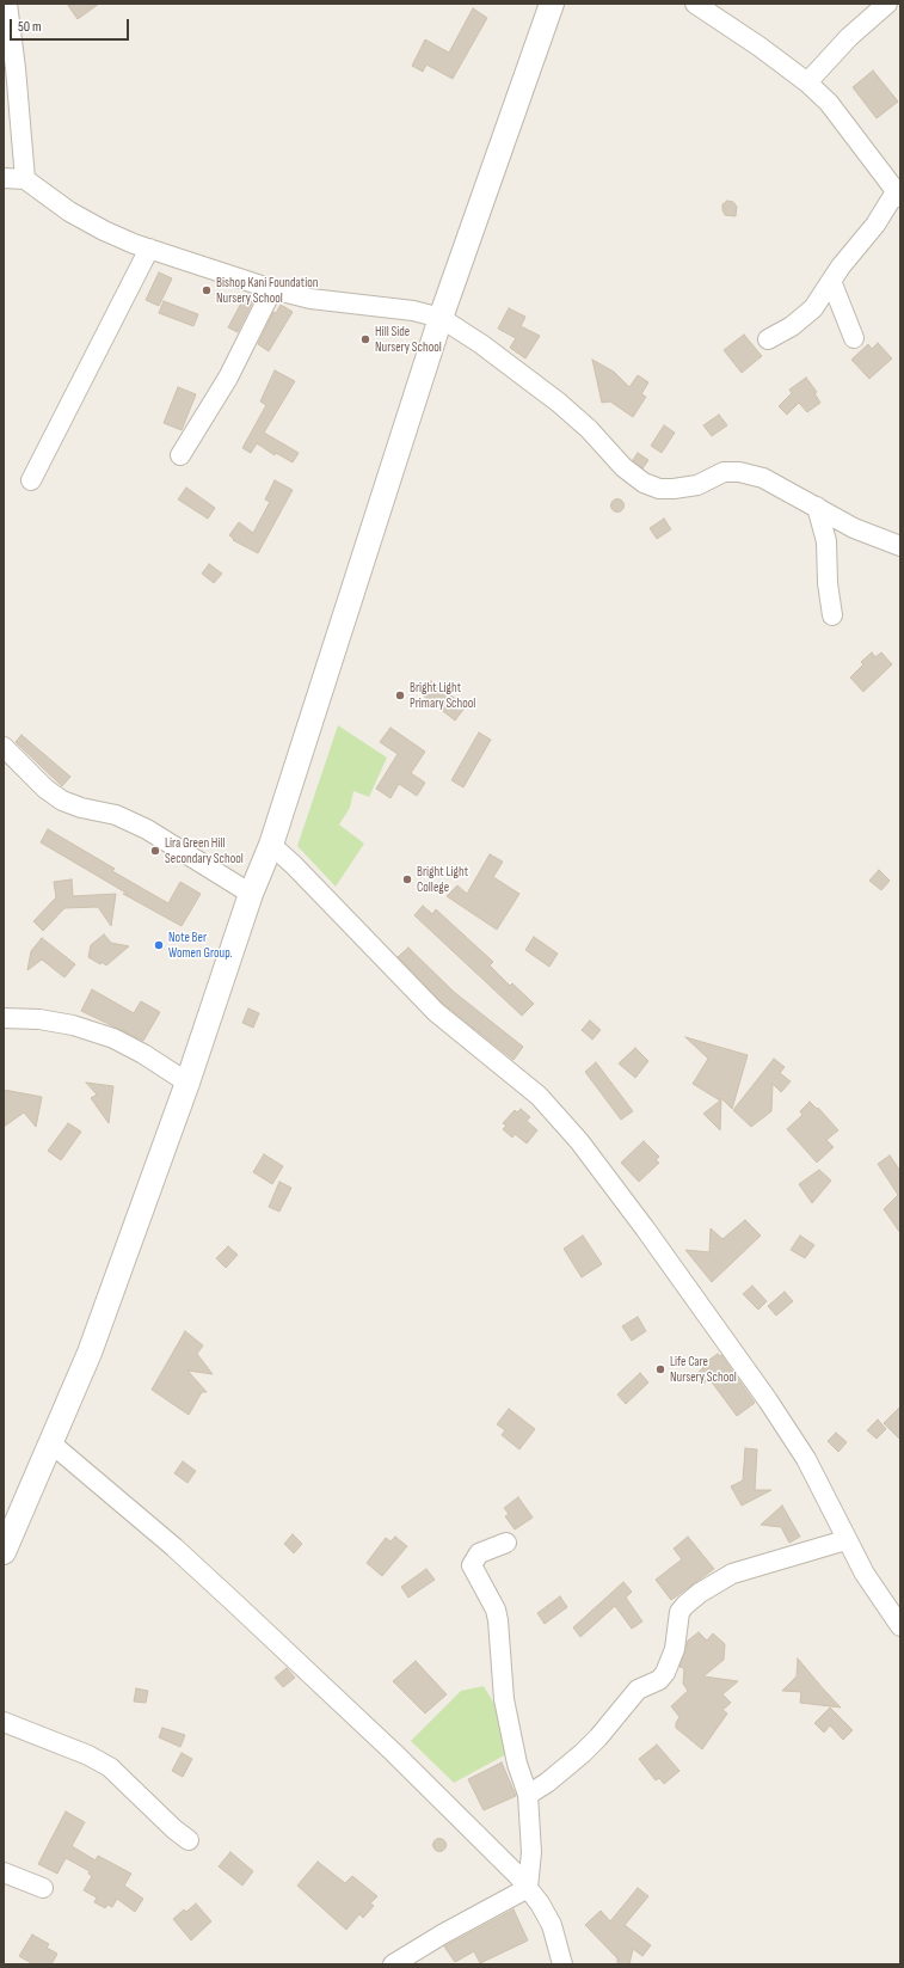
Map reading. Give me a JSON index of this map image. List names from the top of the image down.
{
  "places": [
    "Bishop Kani Foundation Nursery School",
    "Hill Side Nursery School",
    "Bright Light Primary School",
    "Lira Green Hill Secondary School",
    "Bright Light College",
    "Note Ber Women Group.",
    "Life Care Nursery School"
  ],
  "scale_bar": "50 m"
}
